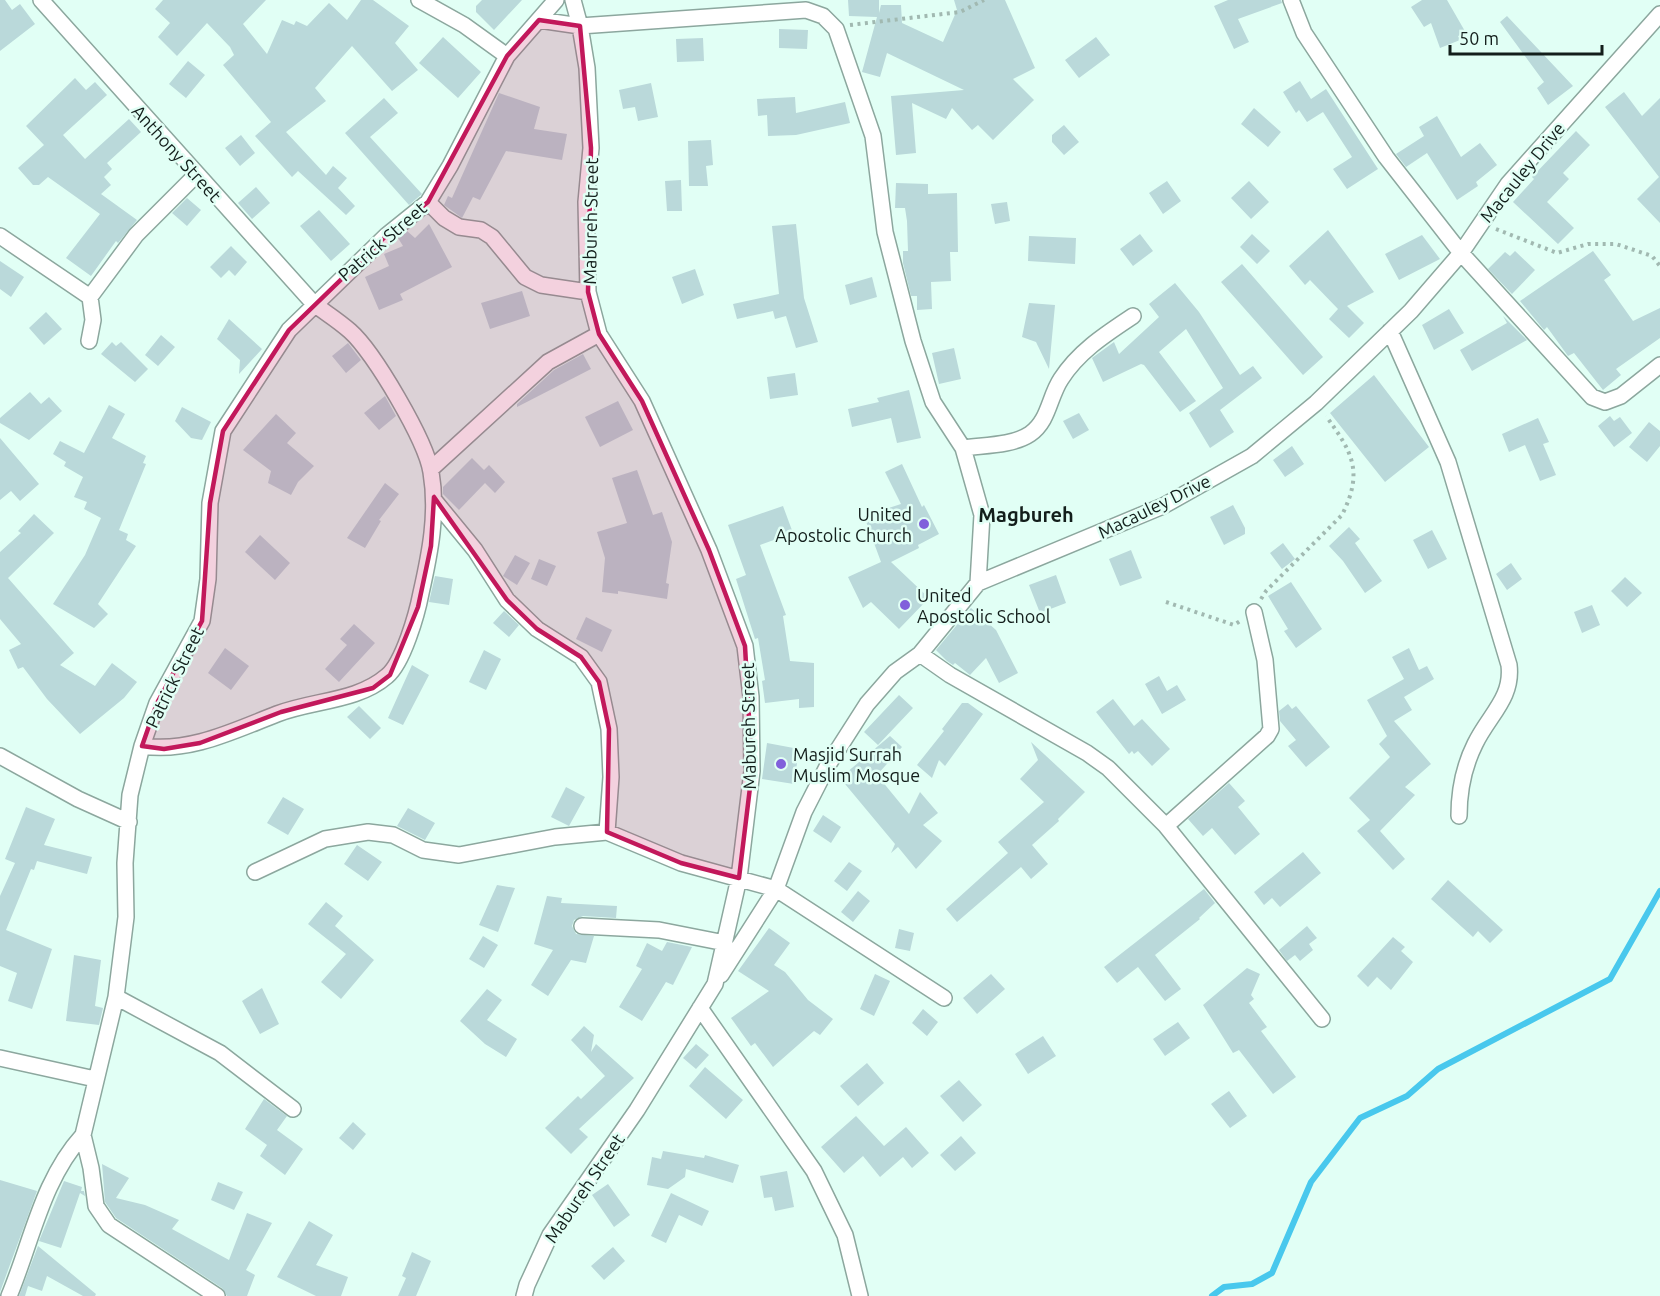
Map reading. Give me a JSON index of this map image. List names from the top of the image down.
{
  "streets": {
    "street": [
      "Anthony Street",
      "Macauley Drive",
      "Mabureh Street",
      "Patrick Street"
    ]
  },
  "crossings": [
    ["Anthony Street", "Patrick Street"],
    ["Macauley Drive", "Mabureh Street"]
  ],
  "districts": ["Magbureh"],
  "places": ["United Apostolic Church", "United Apostolic School", "Masjid Surrah Muslim Mosque"],
  "scale_bar": "50 m"
}
